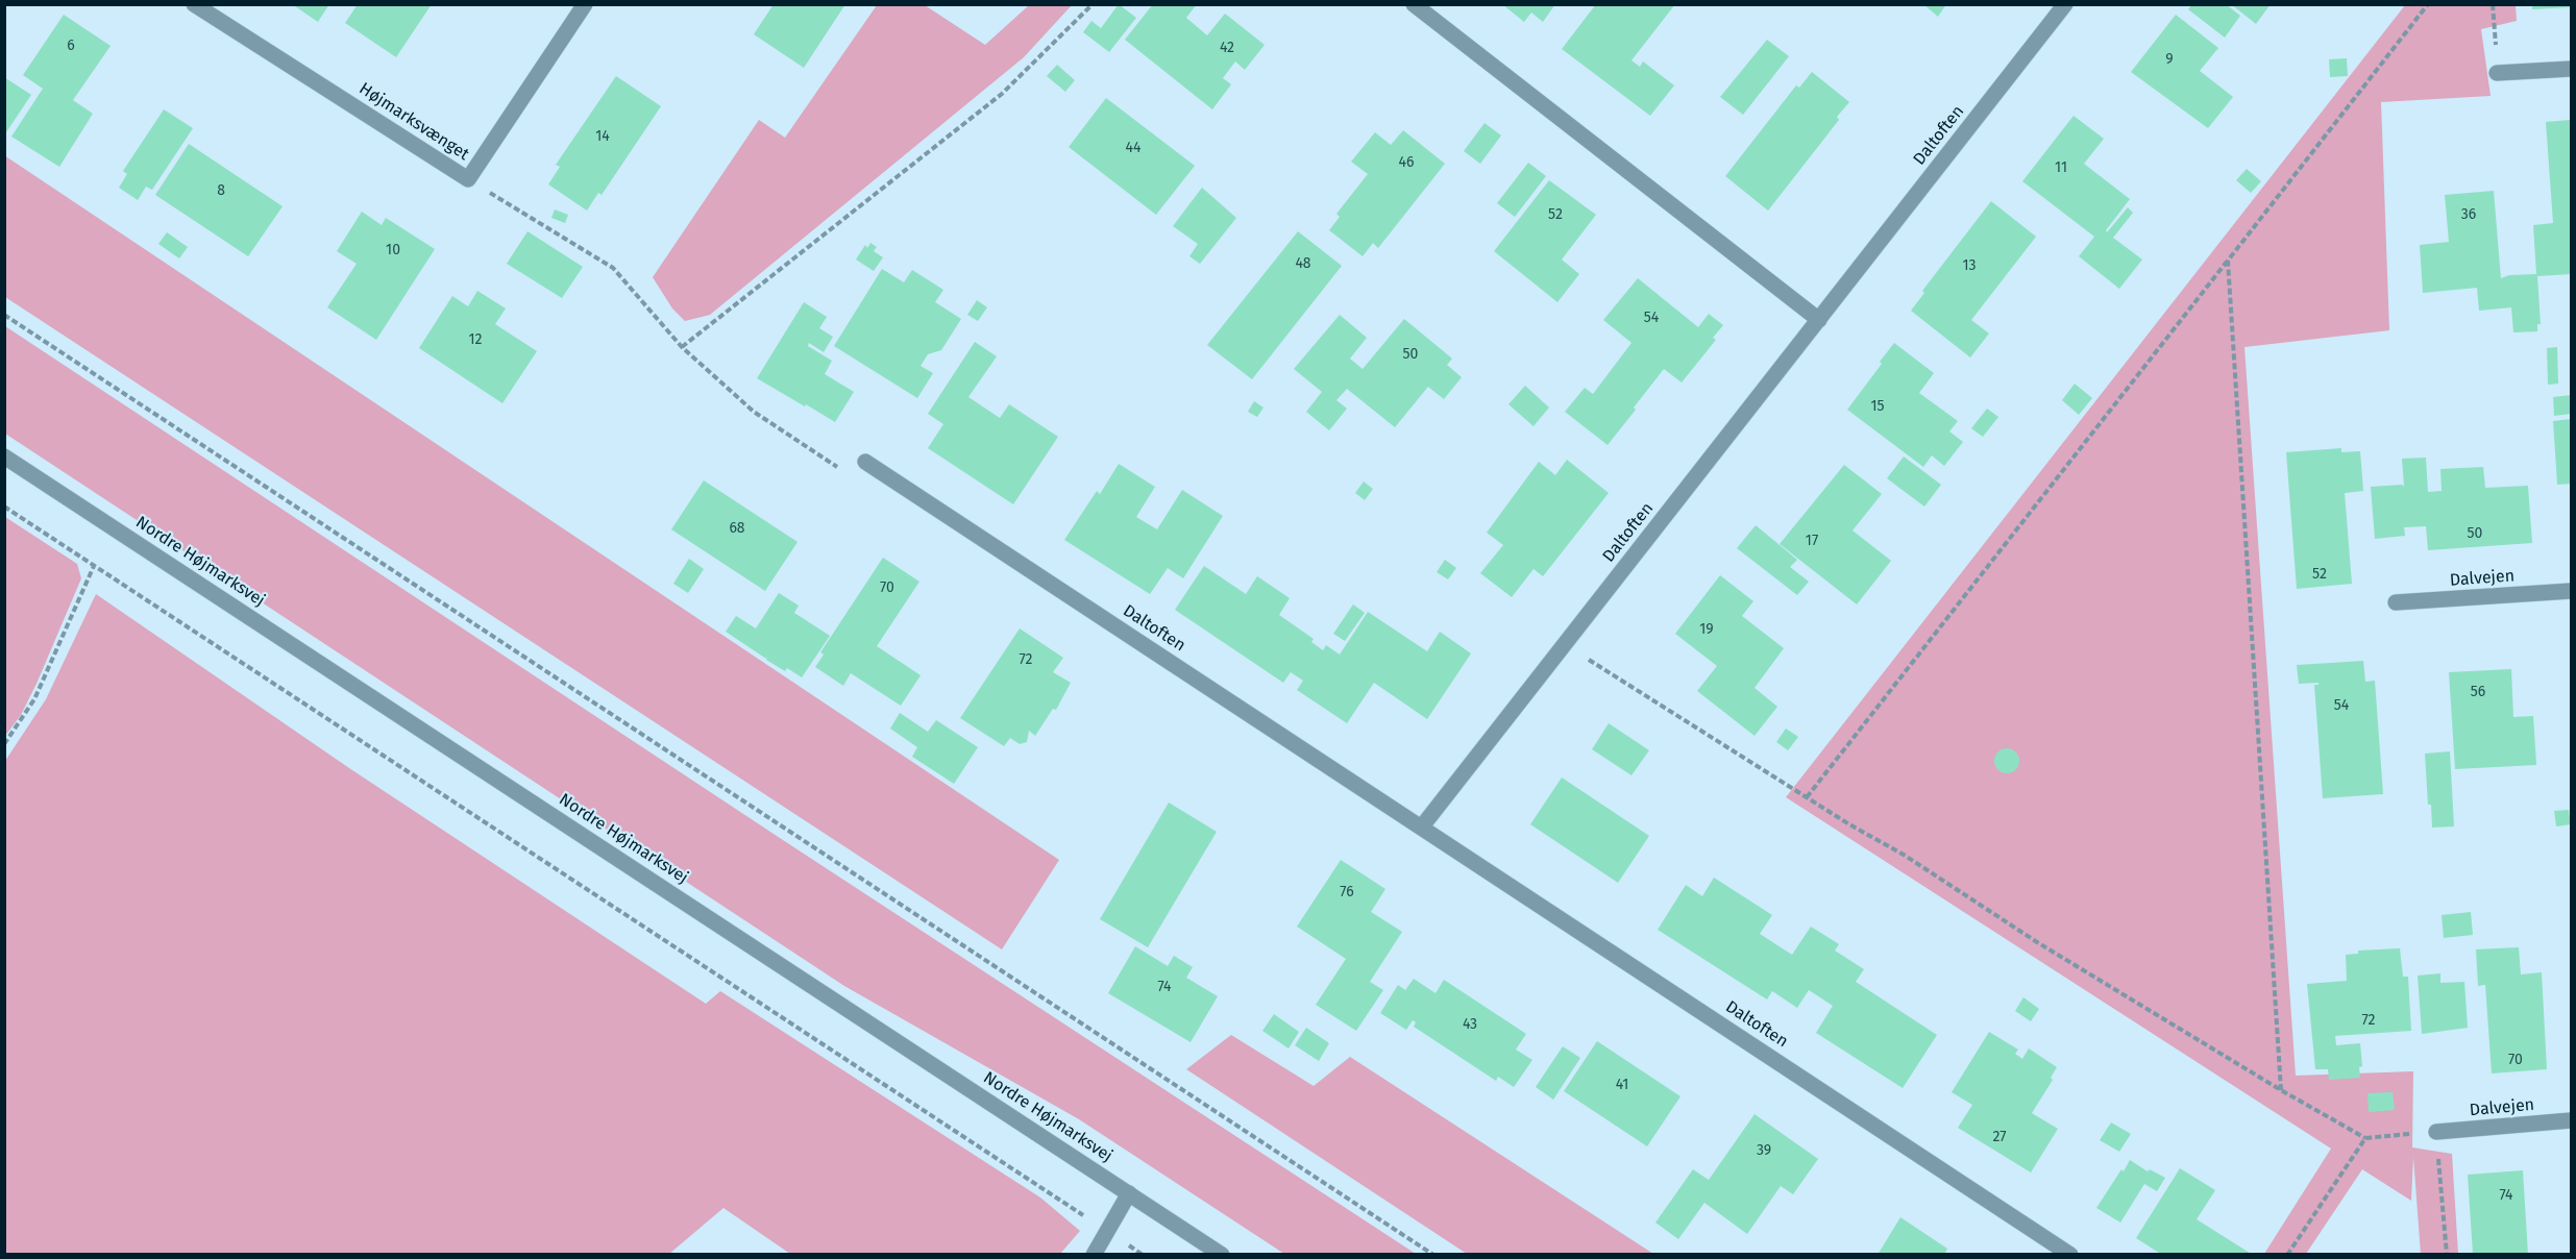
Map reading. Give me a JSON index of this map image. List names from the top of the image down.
{
  "streets": {
    "street": [
      "Højmarksvænget",
      "Daltoften",
      "Nordre Højmarksvej",
      "Dalvejen"
    ]
  },
  "house_numbers": [
    "6",
    "42",
    "9",
    "14",
    "44",
    "46",
    "11",
    "8",
    "52",
    "36",
    "10",
    "48",
    "13",
    "54",
    "12",
    "50",
    "15",
    "68",
    "50",
    "17",
    "52",
    "70",
    "19",
    "72",
    "56",
    "54",
    "76",
    "74",
    "72",
    "43",
    "70",
    "41",
    "27",
    "39",
    "74"
  ]
}
